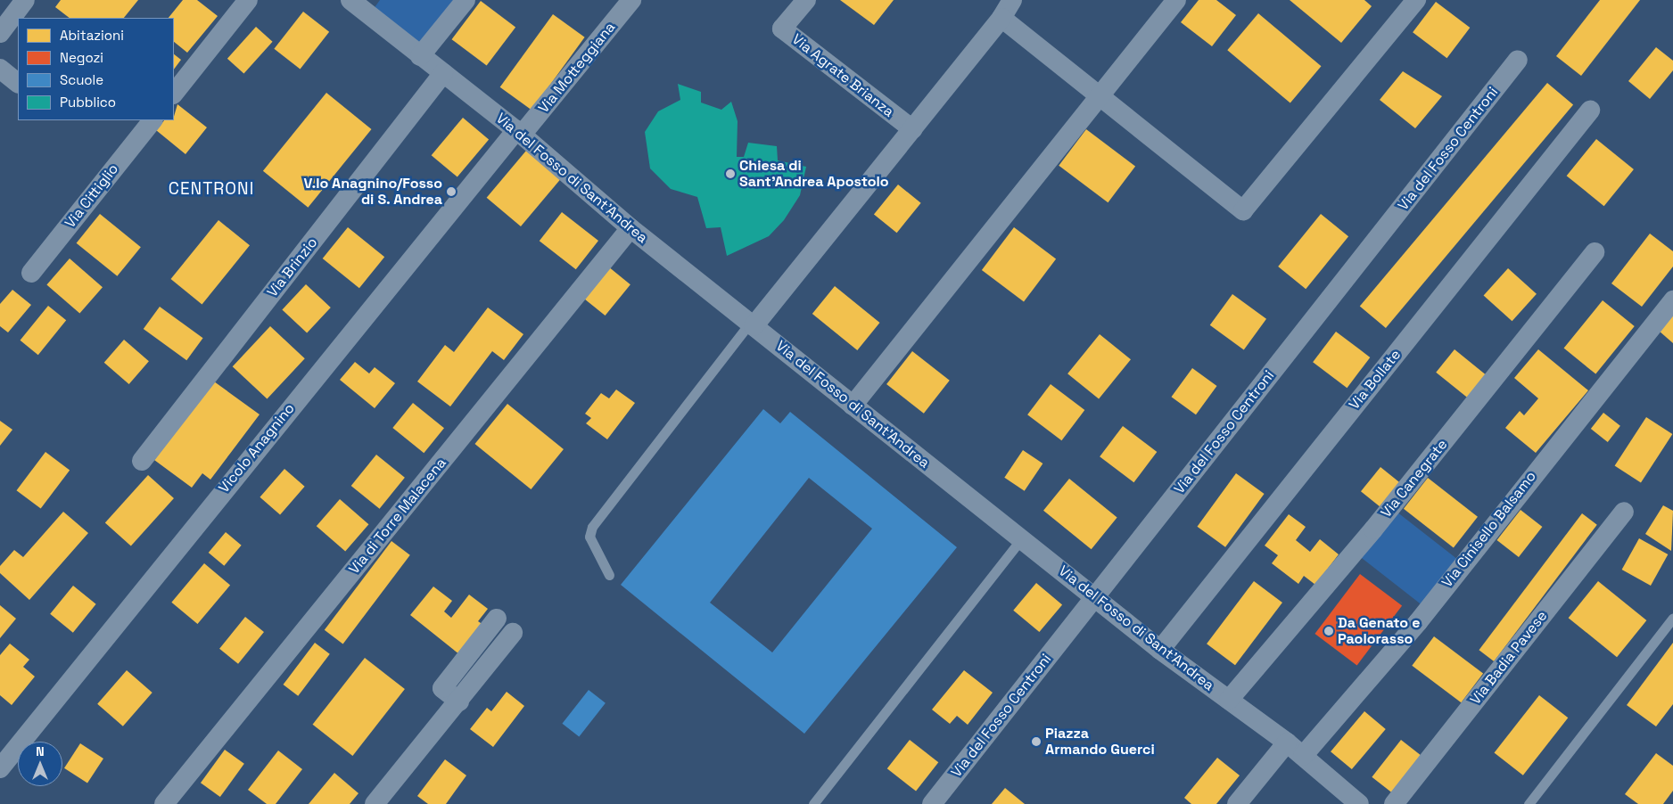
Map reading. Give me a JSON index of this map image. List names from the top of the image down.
{
  "streets": {
    "street": [
      "Via Motteggiana",
      "Via Agrate Brianza",
      "Via del Fosso Centroni",
      "Via del Fosso di Sant'Andrea",
      "Via Cittiglio",
      "Via Brinzio",
      "Via Bollate",
      "Vicolo Anagnino",
      "Via Canegrate",
      "Via di Torre Malacena",
      "Via Cinisello Balsamo",
      "Via Badia Pavese"
    ]
  },
  "crossings": [
    ["Via Motteggiana", "Via del Fosso di Sant'Andrea"],
    ["Via Motteggiana", "Vicolo Anagnino"],
    ["Via del Fosso Centroni", "Via del Fosso di Sant'Andrea"],
    ["Via del Fosso di Sant'Andrea", "Via Brinzio"],
    ["Via del Fosso di Sant'Andrea", "Via Bollate"],
    ["Via del Fosso di Sant'Andrea", "Vicolo Anagnino"],
    ["Via del Fosso di Sant'Andrea", "Via Canegrate"],
    ["Via del Fosso di Sant'Andrea", "Via di Torre Malacena"],
    ["Via del Fosso di Sant'Andrea", "Via Cinisello Balsamo"]
  ],
  "districts": ["CENTRONI"],
  "places": [
    "Chiesa di Sant'Andrea Apostolo",
    "V.lo Anagnino/Fosso di S. Andrea",
    "Da Genato e Paolorasso",
    "Piazza Armando Guerci"
  ],
  "legend": [
    "Abitazioni",
    "Negozi",
    "Scuole",
    "Pubblico"
  ],
  "north": "top"
}
